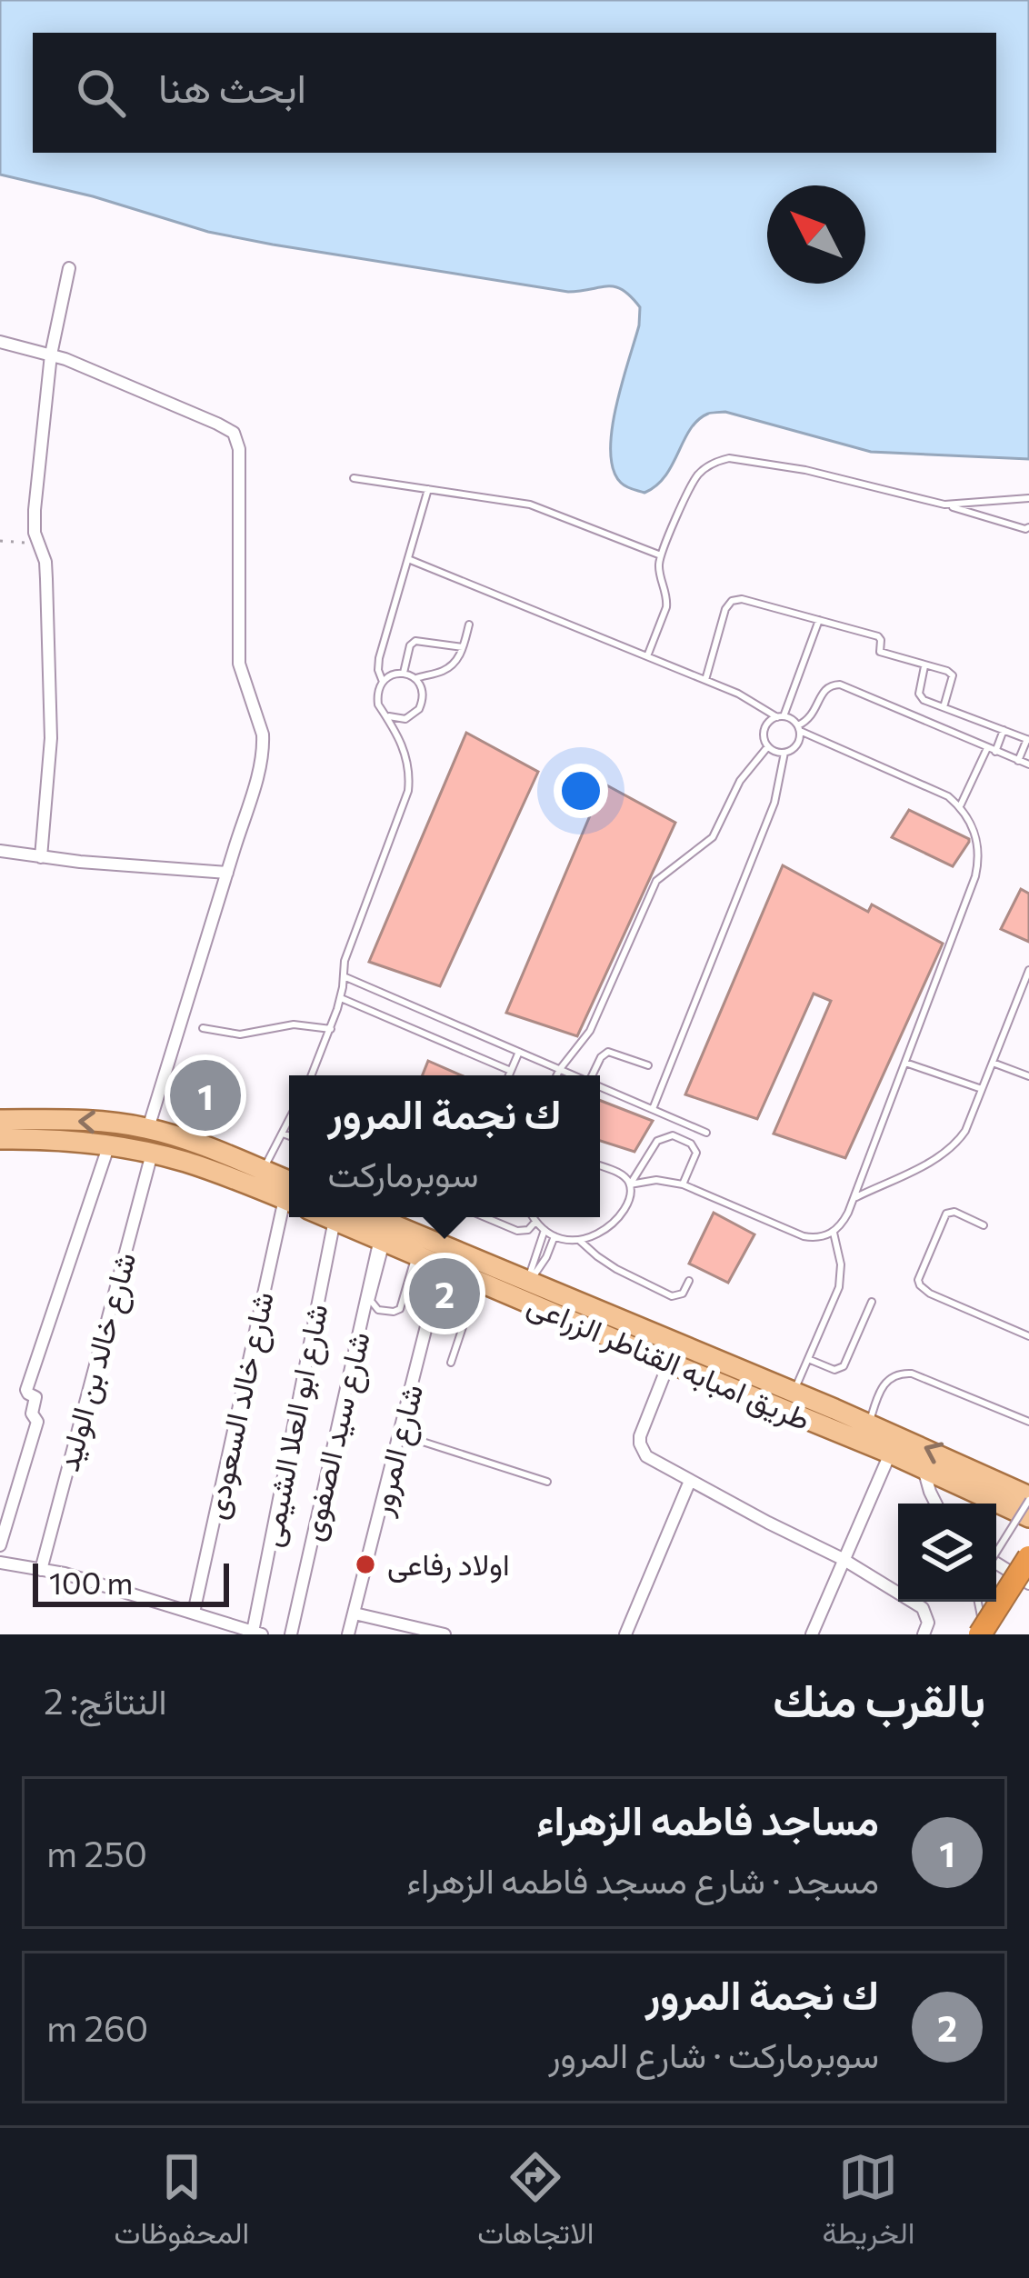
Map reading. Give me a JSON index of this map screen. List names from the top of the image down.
{
  "streets": {
    "main road": ["طريق امبابه القناطر الزراعى"],
    "street": [
      "شارع خالد بن الوليد",
      "شارع خالد السعودى",
      "شارع ابو العلا الشيمى",
      "شارع سيد الصفوى",
      "شارع المرور"
    ]
  },
  "crossings": [
    ["طريق امبابه القناطر الزراعى", "شارع ابو العلا الشيمى"],
    ["طريق امبابه القناطر الزراعى", "شارع سيد الصفوى"],
    ["طريق امبابه القناطر الزراعى", "شارع المرور"]
  ],
  "places": ["اولاد رفاعى"],
  "scale_bar": "100 m",
  "north": "top left",
  "page": {
    "search": "ابحث هنا",
    "pins": ["1", "2"],
    "popup": ["ك نجمة المرور", "سوبرماركت"],
    "scale": "100 m",
    "heading": ["بالقرب منك", "النتائج: 2"],
    "list": [
      {
        "mark": "1",
        "name": "مساجد فاطمه الزهراء",
        "note": "مسجد · شارع مسجد فاطمه الزهراء",
        "value": "250 m"
      },
      {
        "mark": "2",
        "name": "ك نجمة المرور",
        "note": "سوبرماركت · شارع المرور",
        "value": "260 m"
      }
    ],
    "nav": ["الخريطة", "الاتجاهات", "المحفوظات"]
  }
}
